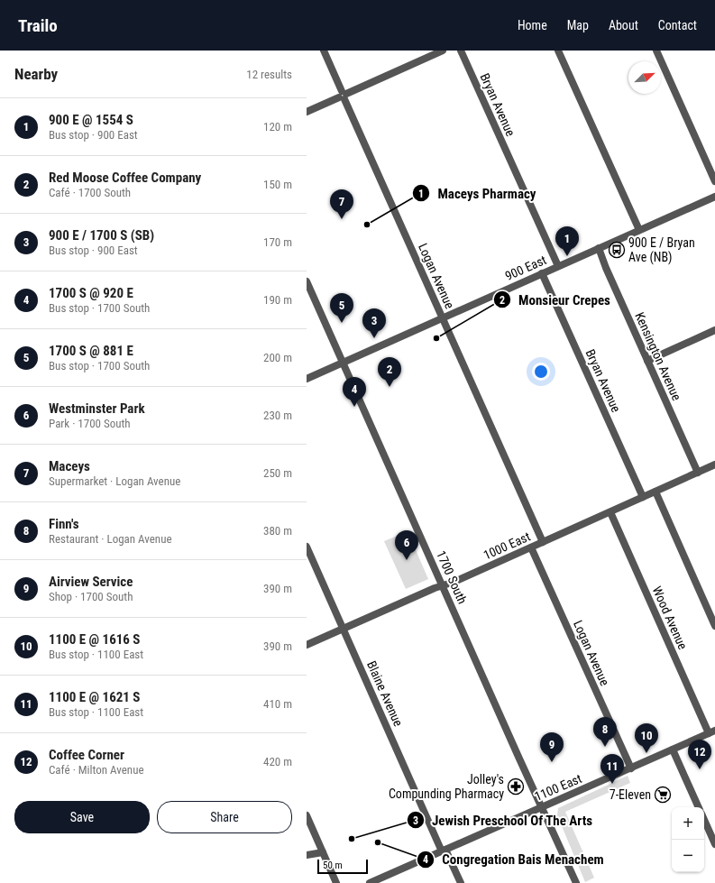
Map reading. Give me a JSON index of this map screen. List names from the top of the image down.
{
  "streets": {
    "street": [
      "Bryan Avenue",
      "900 East",
      "Logan Avenue",
      "Kensington Avenue",
      "1000 East",
      "1700 South",
      "Wood Avenue",
      "Blaine Avenue",
      "1100 East"
    ]
  },
  "crossings": [
    ["Bryan Avenue", "900 East"],
    ["Bryan Avenue", "1000 East"],
    ["900 East", "Logan Avenue"],
    ["900 East", "Kensington Avenue"],
    ["900 East", "1700 South"],
    ["Logan Avenue", "1000 East"],
    ["Logan Avenue", "1100 East"],
    ["Kensington Avenue", "1000 East"],
    ["1000 East", "1700 South"],
    ["1000 East", "Wood Avenue"],
    ["1000 East", "Blaine Avenue"],
    ["1700 South", "1100 East"],
    ["Wood Avenue", "1100 East"],
    ["Blaine Avenue", "1100 East"]
  ],
  "places": {
    "other": [
      "Maceys Pharmacy",
      "Monsieur Crepes",
      "Jewish Preschool Of The Arts",
      "Congregation Bais Menachem"
    ],
    "bus stop": ["900 E / Bryan Ave (NB)"],
    "pharmacy": ["Jolley's Compunding Pharmacy"],
    "supermarket": ["7-Eleven"]
  },
  "scale_bar": "50 m",
  "north": "top right",
  "page": {
    "header": "Trailo",
    "nav": [
      "Home",
      "Map",
      "About",
      "Contact"
    ],
    "heading": ["Nearby", "12 results"],
    "list": [
      {
        "mark": "1",
        "name": "900 E @ 1554 S",
        "note": "Bus stop · 900 East",
        "value": "120 m"
      },
      {
        "mark": "2",
        "name": "Red Moose Coffee Company",
        "note": "Café · 1700 South",
        "value": "150 m"
      },
      {
        "mark": "3",
        "name": "900 E / 1700 S (SB)",
        "note": "Bus stop · 900 East",
        "value": "170 m"
      },
      {
        "mark": "4",
        "name": "1700 S @ 920 E",
        "note": "Bus stop · 1700 South",
        "value": "190 m"
      },
      {
        "mark": "5",
        "name": "1700 S @ 881 E",
        "note": "Bus stop · 1700 South",
        "value": "200 m"
      },
      {
        "mark": "6",
        "name": "Westminster Park",
        "note": "Park · 1700 South",
        "value": "230 m"
      },
      {
        "mark": "7",
        "name": "Maceys",
        "note": "Supermarket · Logan Avenue",
        "value": "250 m"
      },
      {
        "mark": "8",
        "name": "Finn's",
        "note": "Restaurant · Logan Avenue",
        "value": "380 m"
      },
      {
        "mark": "9",
        "name": "Airview Service",
        "note": "Shop · 1700 South",
        "value": "390 m"
      },
      {
        "mark": "10",
        "name": "1100 E @ 1616 S",
        "note": "Bus stop · 1100 East",
        "value": "390 m"
      },
      {
        "mark": "11",
        "name": "1100 E @ 1621 S",
        "note": "Bus stop · 1100 East",
        "value": "410 m"
      },
      {
        "mark": "12",
        "name": "Coffee Corner",
        "note": "Café · Milton Avenue",
        "value": "420 m"
      }
    ],
    "pins": [
      "7",
      "1",
      "5",
      "3",
      "2",
      "4",
      "6",
      "8",
      "10",
      "9",
      "12",
      "11"
    ],
    "buttons": ["Save", "Share"],
    "map_buttons": ["+", "−"],
    "scale": "50 m"
  }
}
